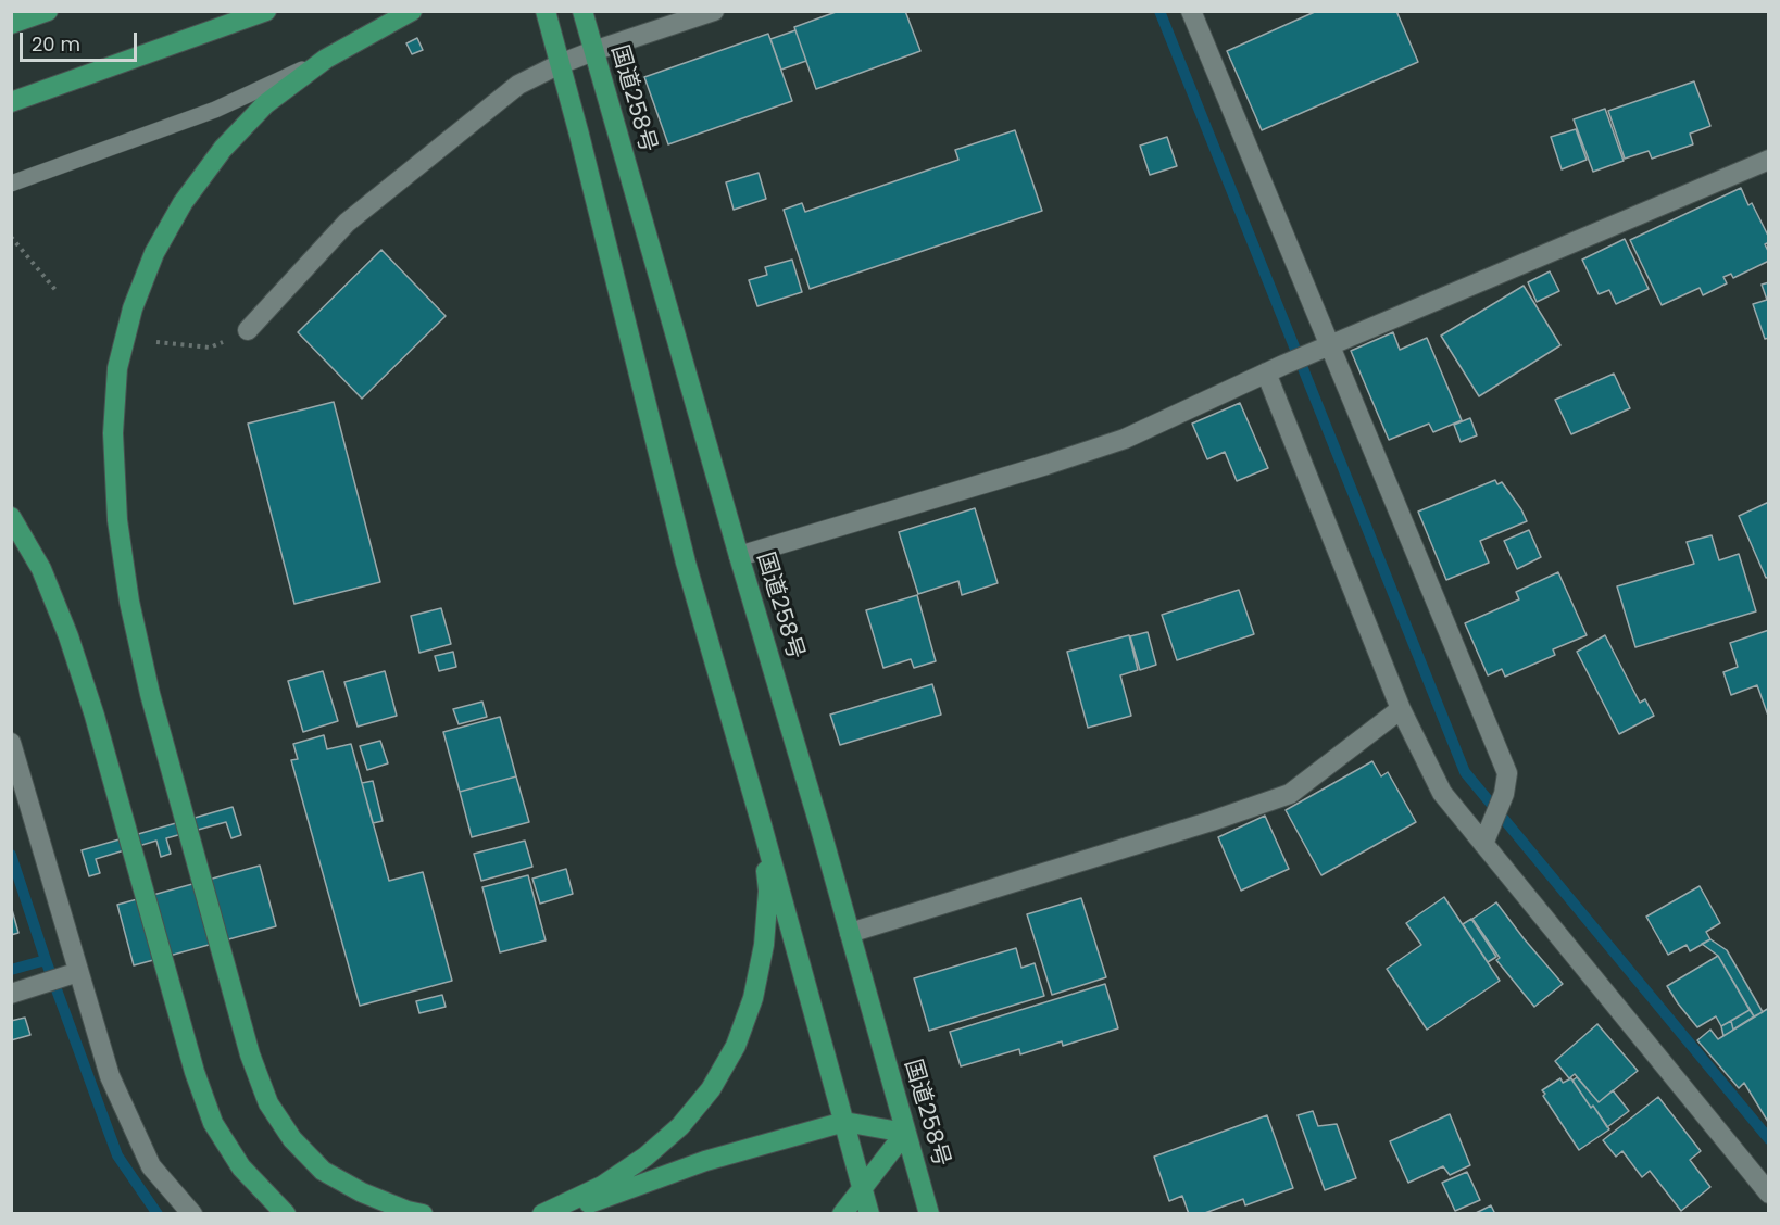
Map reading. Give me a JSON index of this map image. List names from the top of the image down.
{
  "streets": {
    "highway": ["国道258号"]
  },
  "scale_bar": "20 m"
}
